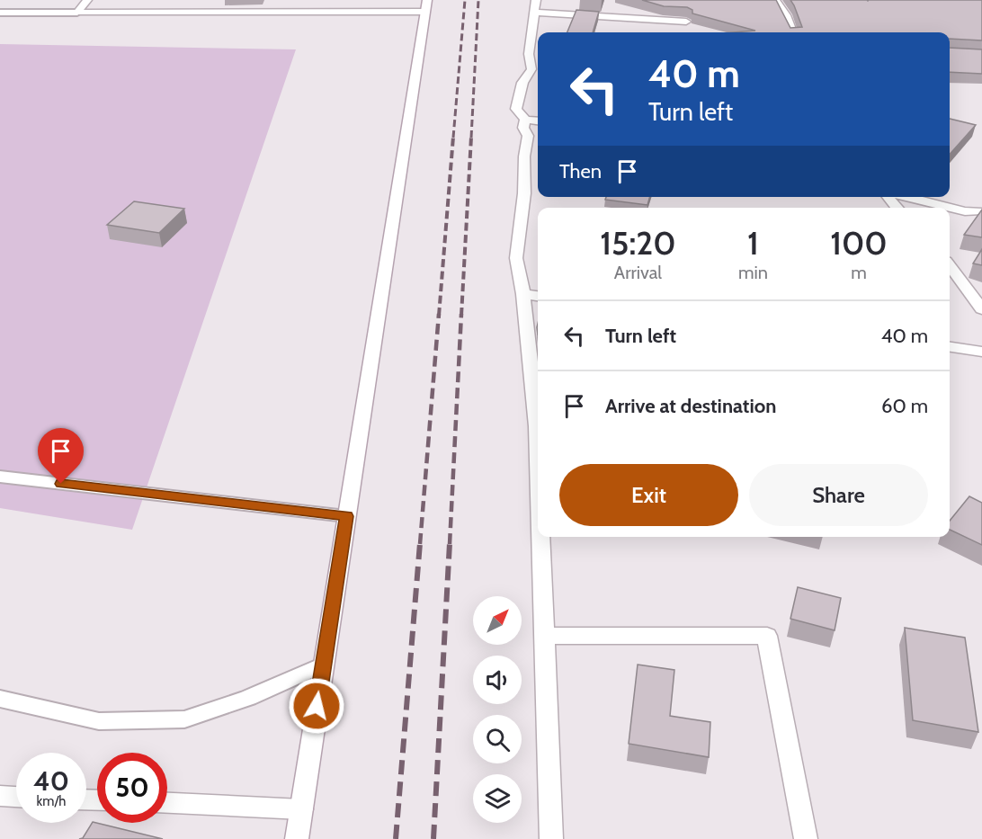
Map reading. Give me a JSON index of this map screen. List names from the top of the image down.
{
  "north": "top right",
  "page": {
    "turn": ["40 m", "Turn left"],
    "then": "Then",
    "eta": [
      "15:20",
      "Arrival",
      "1",
      "min",
      "100",
      "m"
    ],
    "list": [
      {
        "name": "Turn left",
        "value": "40 m"
      },
      {
        "name": "Arrive at destination",
        "value": "60 m"
      }
    ],
    "buttons": ["Exit", "Share"],
    "speed": "40 km/h",
    "limit": "50"
  }
}
